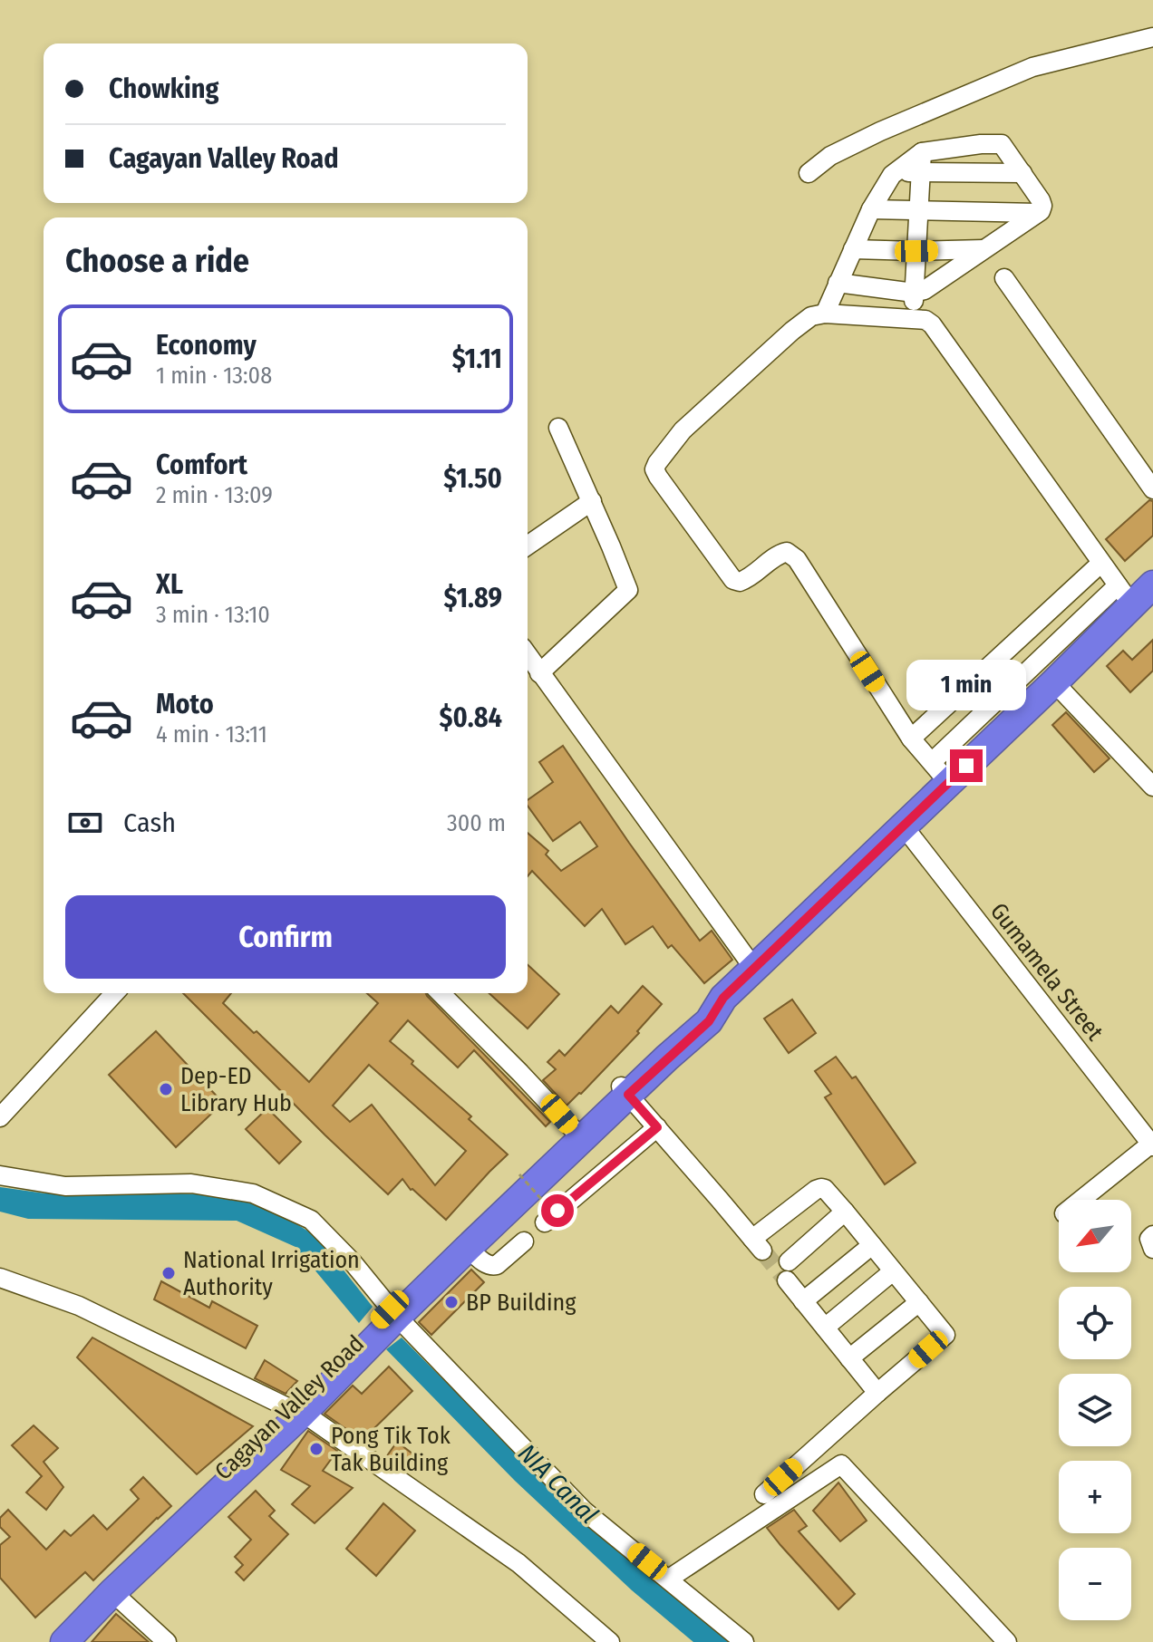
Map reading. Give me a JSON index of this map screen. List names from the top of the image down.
{
  "streets": {
    "highway": ["Cagayan Valley Road"],
    "street": ["Gumamela Street"]
  },
  "crossings": [
    ["Gumamela Street", "Cagayan Valley Road"]
  ],
  "water": ["NIA Canal"],
  "places": [
    "Dep-ED Library Hub",
    "National Irrigation Authority",
    "BP Building",
    "Pong Tik Tok Tak Building"
  ],
  "north": "bottom left",
  "page": {
    "banner": ["Chowking", "Cagayan Valley Road"],
    "heading": "Choose a ride",
    "list": [
      {
        "name": "Economy",
        "note": "1 min · 13:08",
        "value": "$1.11"
      },
      {
        "name": "Comfort",
        "note": "2 min · 13:09",
        "value": "$1.50"
      },
      {
        "name": "XL",
        "note": "3 min · 13:10",
        "value": "$1.89"
      },
      {
        "name": "Moto",
        "note": "4 min · 13:11",
        "value": "$0.84"
      }
    ],
    "bubble": "1 min",
    "pay": ["Cash", "300 m"],
    "buttons": "Confirm",
    "map_buttons": ["+", "−"]
  }
}
